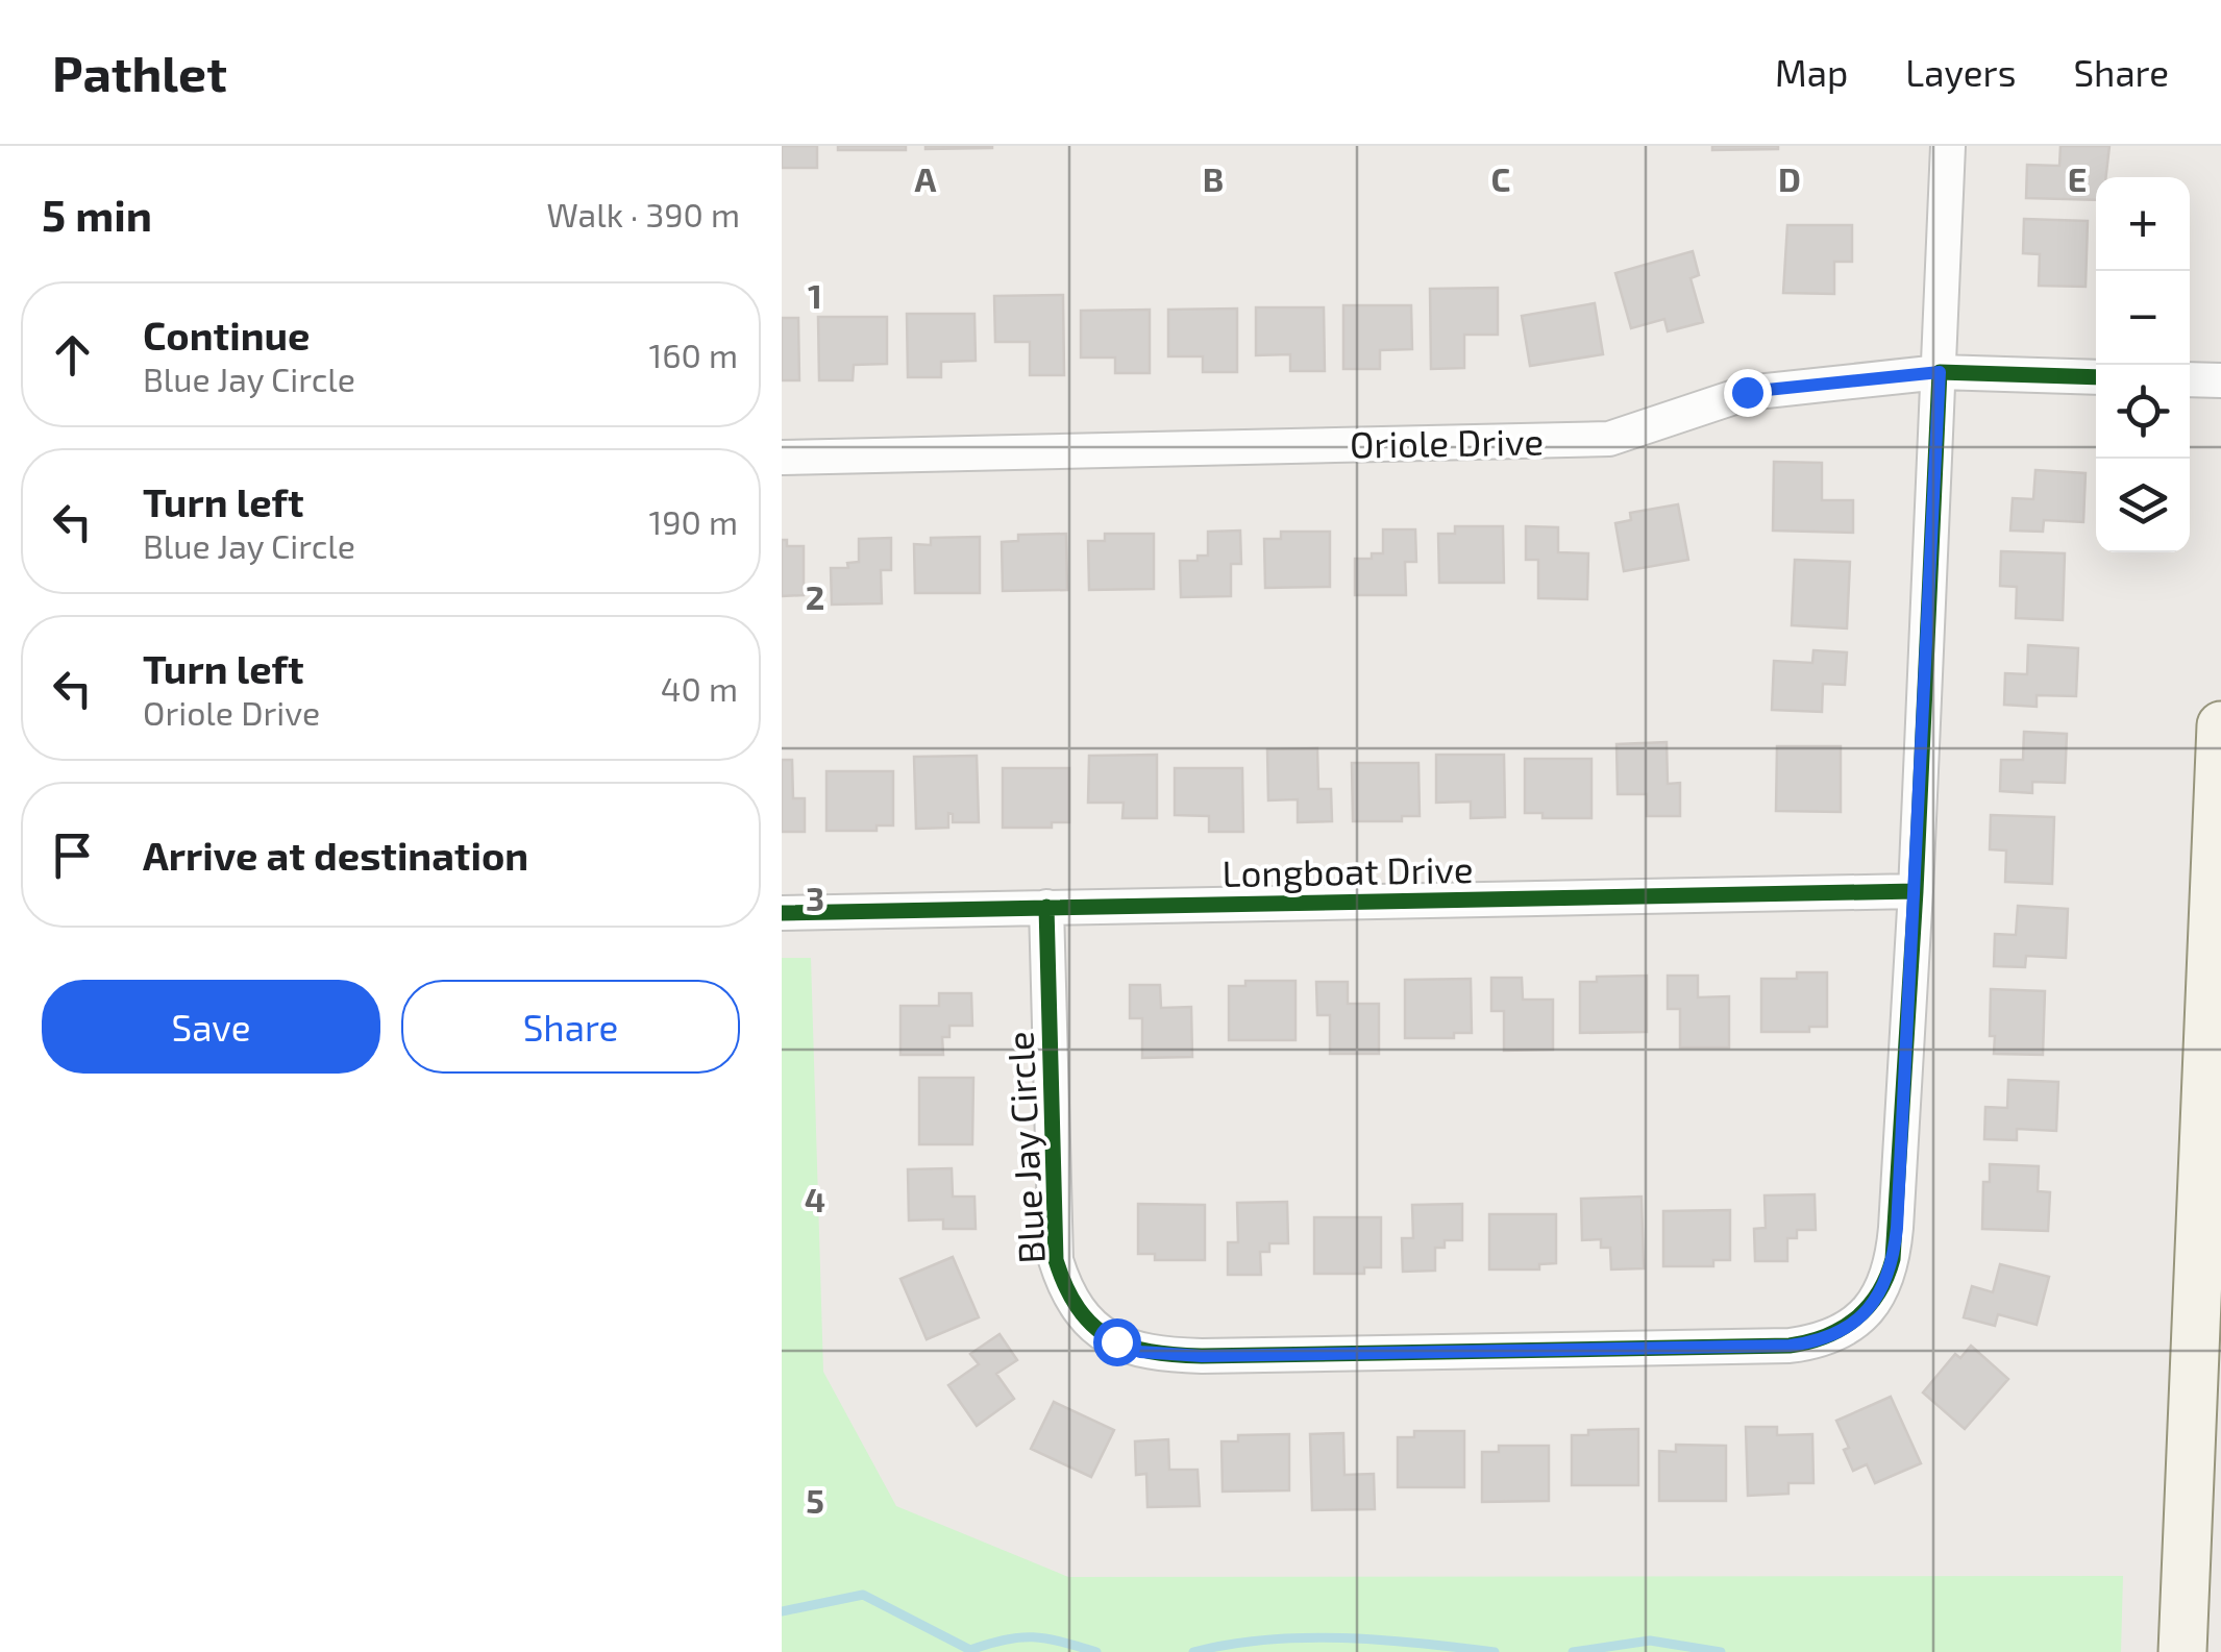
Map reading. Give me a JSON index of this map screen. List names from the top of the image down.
{
  "streets": {
    "street": ["Oriole Drive", "Longboat Drive", "Blue Jay Circle"]
  },
  "crossings": [
    ["Oriole Drive", "Blue Jay Circle"],
    ["Longboat Drive", "Blue Jay Circle"]
  ],
  "page": {
    "header": "Pathlet",
    "nav": ["Map", "Layers", "Share"],
    "heading": ["5 min", "Walk · 390 m"],
    "map_buttons": ["+", "−"],
    "list": [
      ["Continue", "Blue Jay Circle", "160 m"],
      ["Turn left", "Blue Jay Circle", "190 m"],
      ["Turn left", "Oriole Drive", "40 m"],
      "Arrive at destination"
    ],
    "buttons": ["Save", "Share"]
  },
  "grid": {
    "columns": [
      "A",
      "B",
      "C",
      "D",
      "E"
    ],
    "rows": [
      "1",
      "2",
      "3",
      "4",
      "5"
    ]
  }
}
